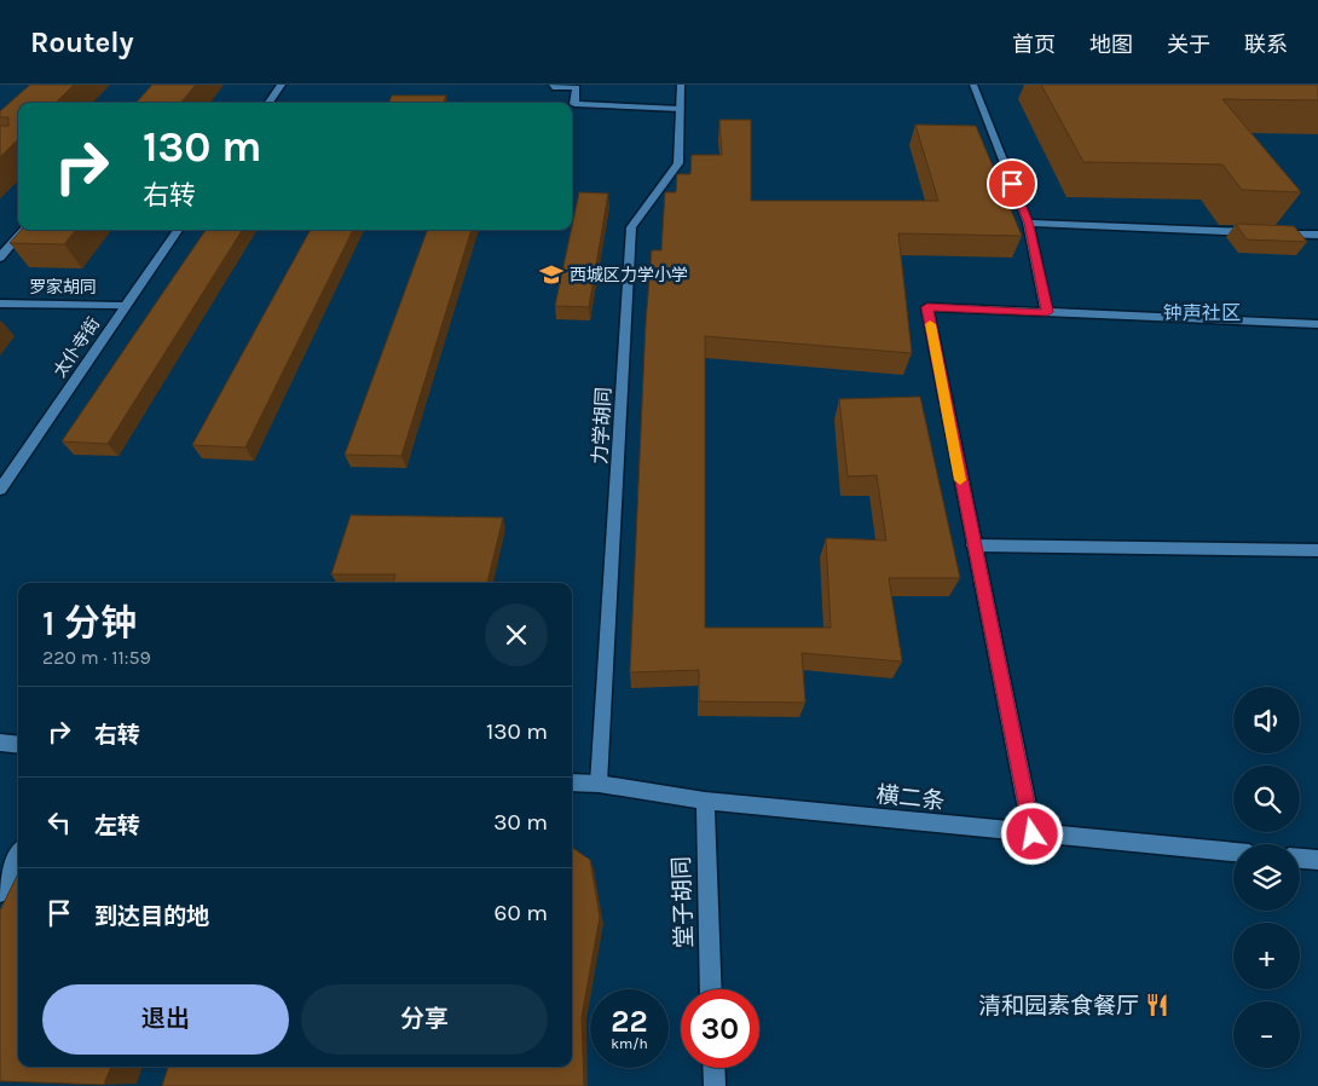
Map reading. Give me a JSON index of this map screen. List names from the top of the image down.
{
  "streets": {
    "street": [
      "罗家胡同",
      "太仆寺街",
      "力学胡同",
      "横二条",
      "堂子胡同"
    ]
  },
  "crossings": [
    ["罗家胡同", "太仆寺街"],
    ["力学胡同", "横二条"],
    ["横二条", "堂子胡同"]
  ],
  "districts": ["钟声社区"],
  "places": {
    "school or university": ["西城区力学小学"],
    "restaurant": ["清和园素食餐厅"]
  },
  "page": {
    "header": "Routely",
    "nav": [
      "首页",
      "地图",
      "关于",
      "联系"
    ],
    "turn": ["130 m", "右转"],
    "heading": ["1 分钟", "220 m · 11:59"],
    "list": [
      {
        "name": "右转",
        "value": "130 m"
      },
      {
        "name": "左转",
        "value": "30 m"
      },
      {
        "name": "到达目的地",
        "value": "60 m"
      }
    ],
    "map_buttons": ["+", "−"],
    "buttons": ["退出", "分享"],
    "speed": "22 km/h",
    "limit": "30"
  }
}
